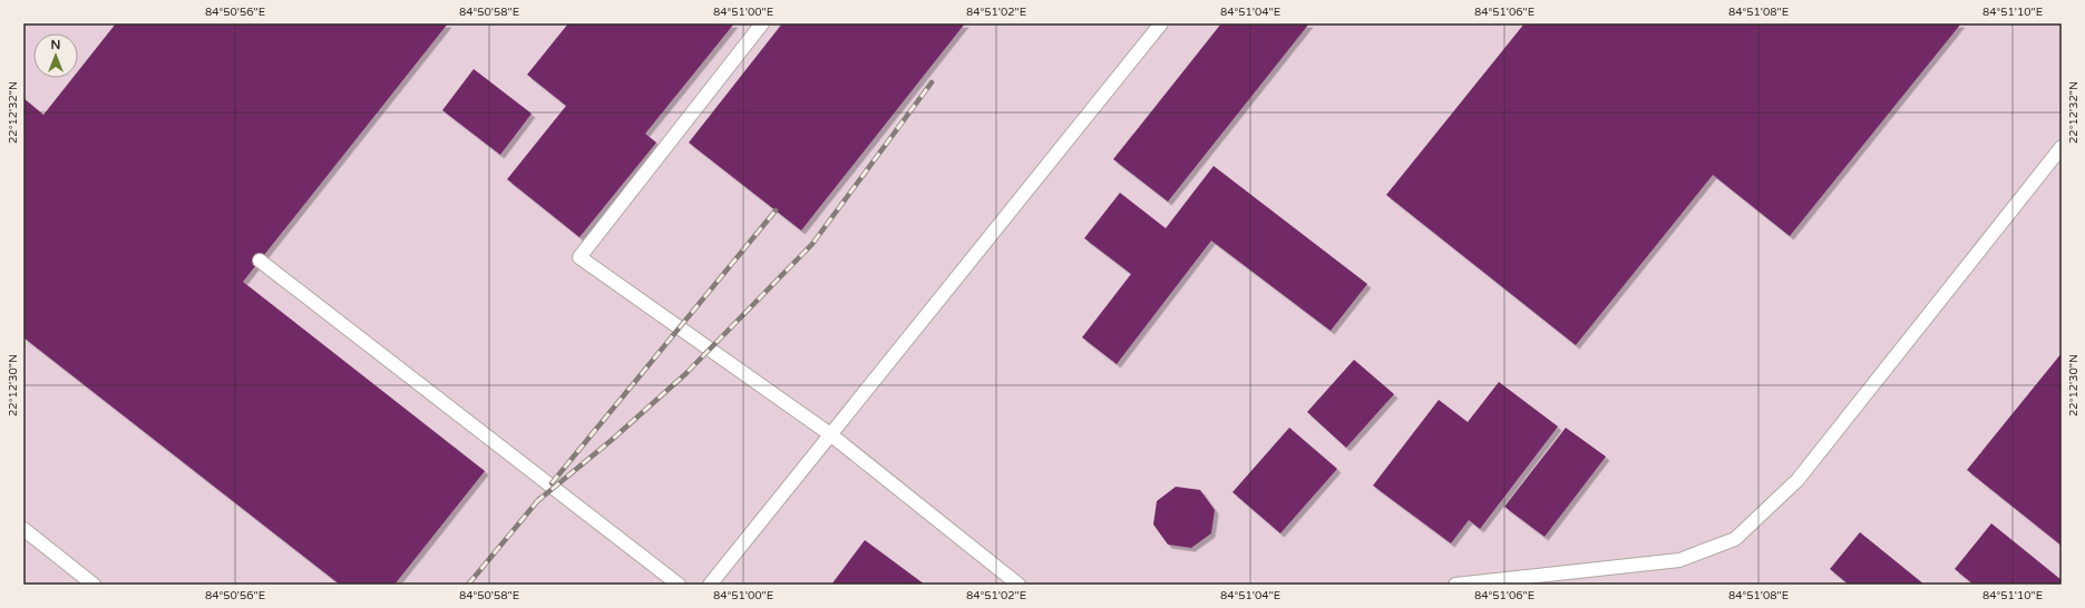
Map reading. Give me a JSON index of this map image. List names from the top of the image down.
{
  "north": "top",
  "coordinates": [
    "84°50'56\"E",
    "84°50'58\"E",
    "84°51'00\"E",
    "84°51'02\"E",
    "84°51'04\"E",
    "84°51'06\"E",
    "84°51'08\"E",
    "84°51'10\"E",
    "22°12'32\"N",
    "22°12'30\"N"
  ]
}
